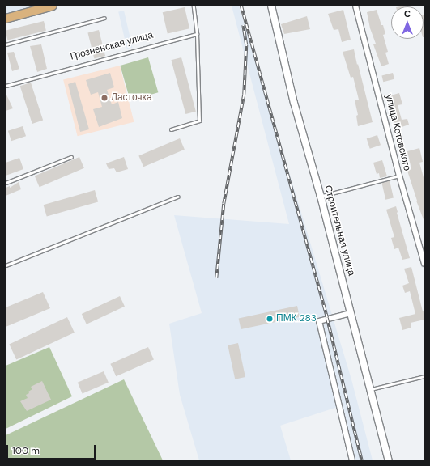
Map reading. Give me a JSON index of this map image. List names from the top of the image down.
{
  "streets": {
    "street": ["улица Котовского", "Строительная улица"],
    "lane": ["Грозненская улица"]
  },
  "places": ["Ласточка", "ПМК 283"],
  "scale_bar": "100 m",
  "north": "top"
}
